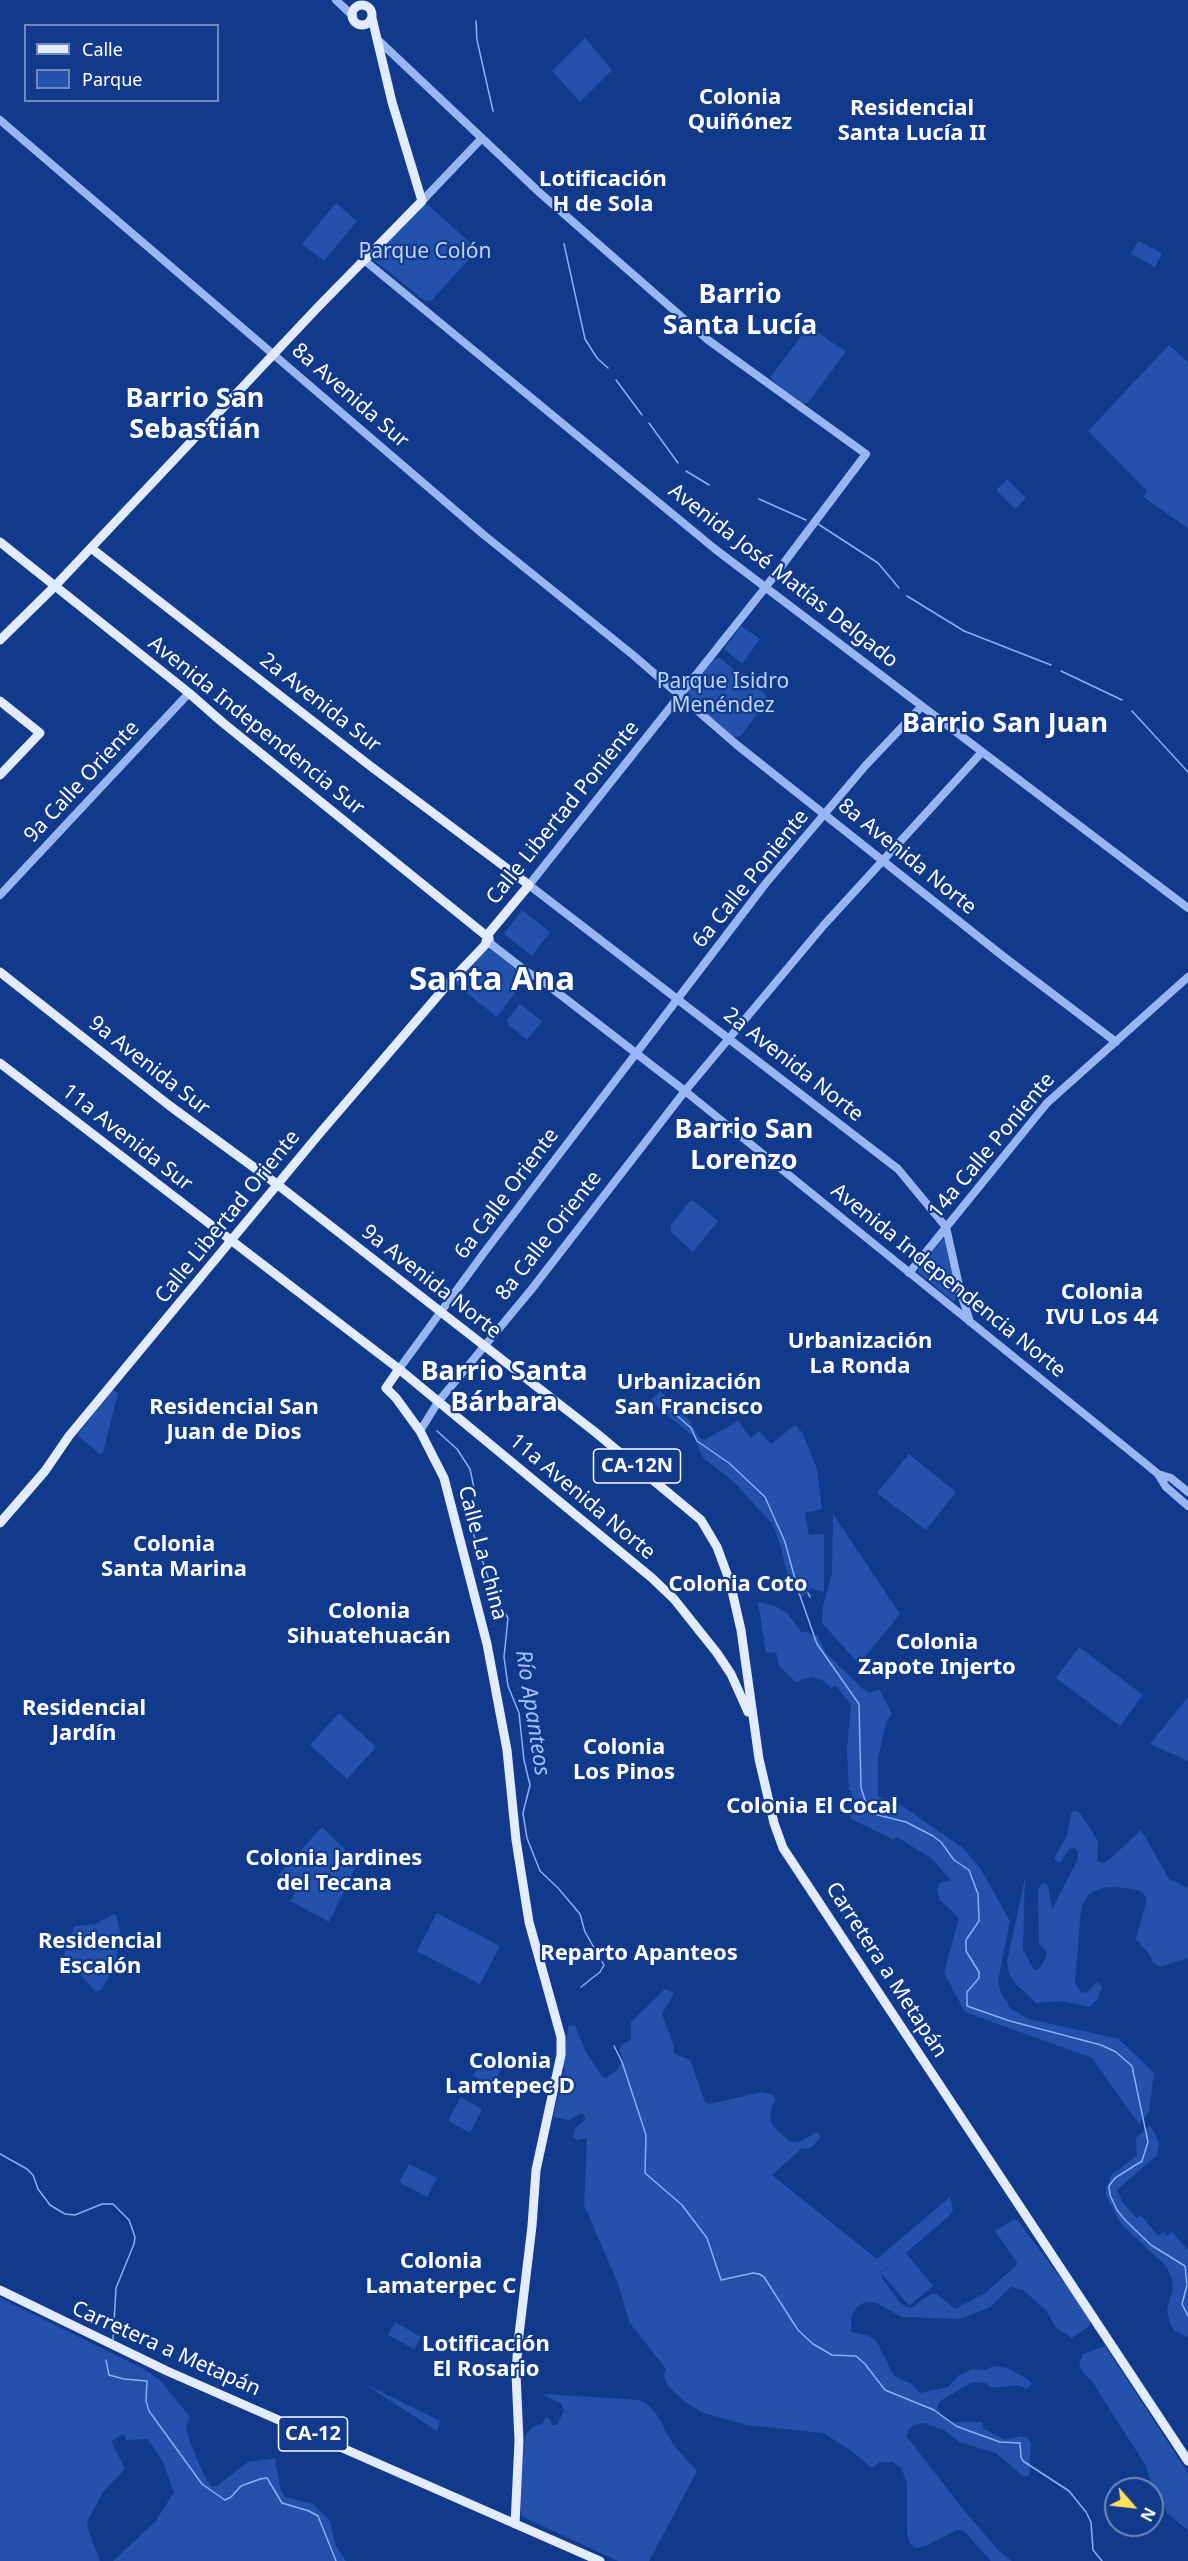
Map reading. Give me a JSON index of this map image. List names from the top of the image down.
{
  "streets": {
    "main road": [
      "2a Avenida Sur",
      "Avenida Independencia Sur",
      "Calle Libertad Poniente",
      "9a Avenida Sur",
      "11a Avenida Sur",
      "6a Calle Oriente",
      "Calle Libertad Oriente",
      "9a Avenida Norte",
      "CA-12N",
      "11a Avenida Norte",
      "Calle La China",
      "Carretera a Metapán",
      "CA-12"
    ],
    "street": [
      "8a Avenida Sur",
      "Avenida José Matías Delgado",
      "9a Calle Oriente",
      "8a Avenida Norte",
      "6a Calle Poniente",
      "2a Avenida Norte",
      "14a Calle Poniente",
      "8a Calle Oriente",
      "Avenida Independencia Norte"
    ]
  },
  "crossings": [
    ["8a Avenida Sur", "Calle Libertad Poniente"],
    ["8a Avenida Sur", "8a Avenida Norte"],
    ["Avenida José Matías Delgado", "Calle Libertad Poniente"],
    ["Avenida José Matías Delgado", "6a Calle Poniente"],
    ["Avenida José Matías Delgado", "8a Calle Oriente"],
    ["2a Avenida Sur", "Calle Libertad Poniente"],
    ["2a Avenida Sur", "2a Avenida Norte"],
    ["Avenida Independencia Sur", "9a Calle Oriente"],
    ["Avenida Independencia Sur", "Calle Libertad Poniente"],
    ["Avenida Independencia Sur", "Calle Libertad Oriente"],
    ["Avenida Independencia Sur", "Avenida Independencia Norte"],
    ["Calle Libertad Poniente", "8a Avenida Norte"],
    ["Calle Libertad Poniente", "2a Avenida Norte"],
    ["Calle Libertad Poniente", "Calle Libertad Oriente"],
    ["Calle Libertad Poniente", "Avenida Independencia Norte"],
    ["8a Avenida Norte", "6a Calle Poniente"],
    ["8a Avenida Norte", "14a Calle Poniente"],
    ["8a Avenida Norte", "8a Calle Oriente"],
    ["6a Calle Poniente", "2a Avenida Norte"],
    ["6a Calle Poniente", "6a Calle Oriente"],
    ["6a Calle Poniente", "Avenida Independencia Norte"],
    ["2a Avenida Norte", "14a Calle Poniente"],
    ["2a Avenida Norte", "8a Calle Oriente"],
    ["2a Avenida Norte", "Avenida Independencia Norte"],
    ["9a Avenida Sur", "Calle Libertad Oriente"],
    ["9a Avenida Sur", "9a Avenida Norte"],
    ["11a Avenida Sur", "Calle Libertad Oriente"],
    ["11a Avenida Sur", "11a Avenida Norte"],
    ["14a Calle Poniente", "Avenida Independencia Norte"],
    ["6a Calle Oriente", "Avenida Independencia Norte"],
    ["6a Calle Oriente", "9a Avenida Norte"],
    ["6a Calle Oriente", "11a Avenida Norte"],
    ["6a Calle Oriente", "Calle La China"],
    ["Calle Libertad Oriente", "Avenida Independencia Norte"],
    ["Calle Libertad Oriente", "9a Avenida Norte"],
    ["Calle Libertad Oriente", "11a Avenida Norte"],
    ["8a Calle Oriente", "Avenida Independencia Norte"],
    ["8a Calle Oriente", "9a Avenida Norte"],
    ["8a Calle Oriente", "11a Avenida Norte"],
    ["8a Calle Oriente", "Calle La China"],
    ["9a Avenida Norte", "11a Avenida Norte"],
    ["9a Avenida Norte", "Carretera a Metapán"],
    ["11a Avenida Norte", "Carretera a Metapán"],
    ["Calle La China", "Carretera a Metapán"],
    ["Calle La China", "CA-12"],
    ["Carretera a Metapán", "CA-12"]
  ],
  "districts": [
    "Colonia Quiñónez",
    "Residencial Santa Lucía II",
    "Lotificación H de Sola",
    "Barrio Santa Lucía",
    "Barrio San Sebastián",
    "Barrio San Juan",
    "Santa Ana",
    "Barrio San Lorenzo",
    "Colonia IVU Los 44",
    "Urbanización La Ronda",
    "Barrio Santa Bárbara",
    "Urbanización San Francisco",
    "Residencial San Juan de Dios",
    "Colonia Santa Marina",
    "Colonia Coto",
    "Colonia Sihuatehuacán",
    "Colonia Zapote Injerto",
    "Residencial Jardín",
    "Colonia Los Pinos",
    "Colonia El Cocal",
    "Colonia Jardines del Tecana",
    "Residencial Escalón",
    "Reparto Apanteos",
    "Colonia Lamtepec D",
    "Colonia Lamaterpec C",
    "Lotificación El Rosario"
  ],
  "water": ["Río Apanteos"],
  "parks": ["Parque Colón", "Parque Isidro Menéndez"],
  "legend": ["Calle", "Parque"],
  "north": "bottom right"
}
